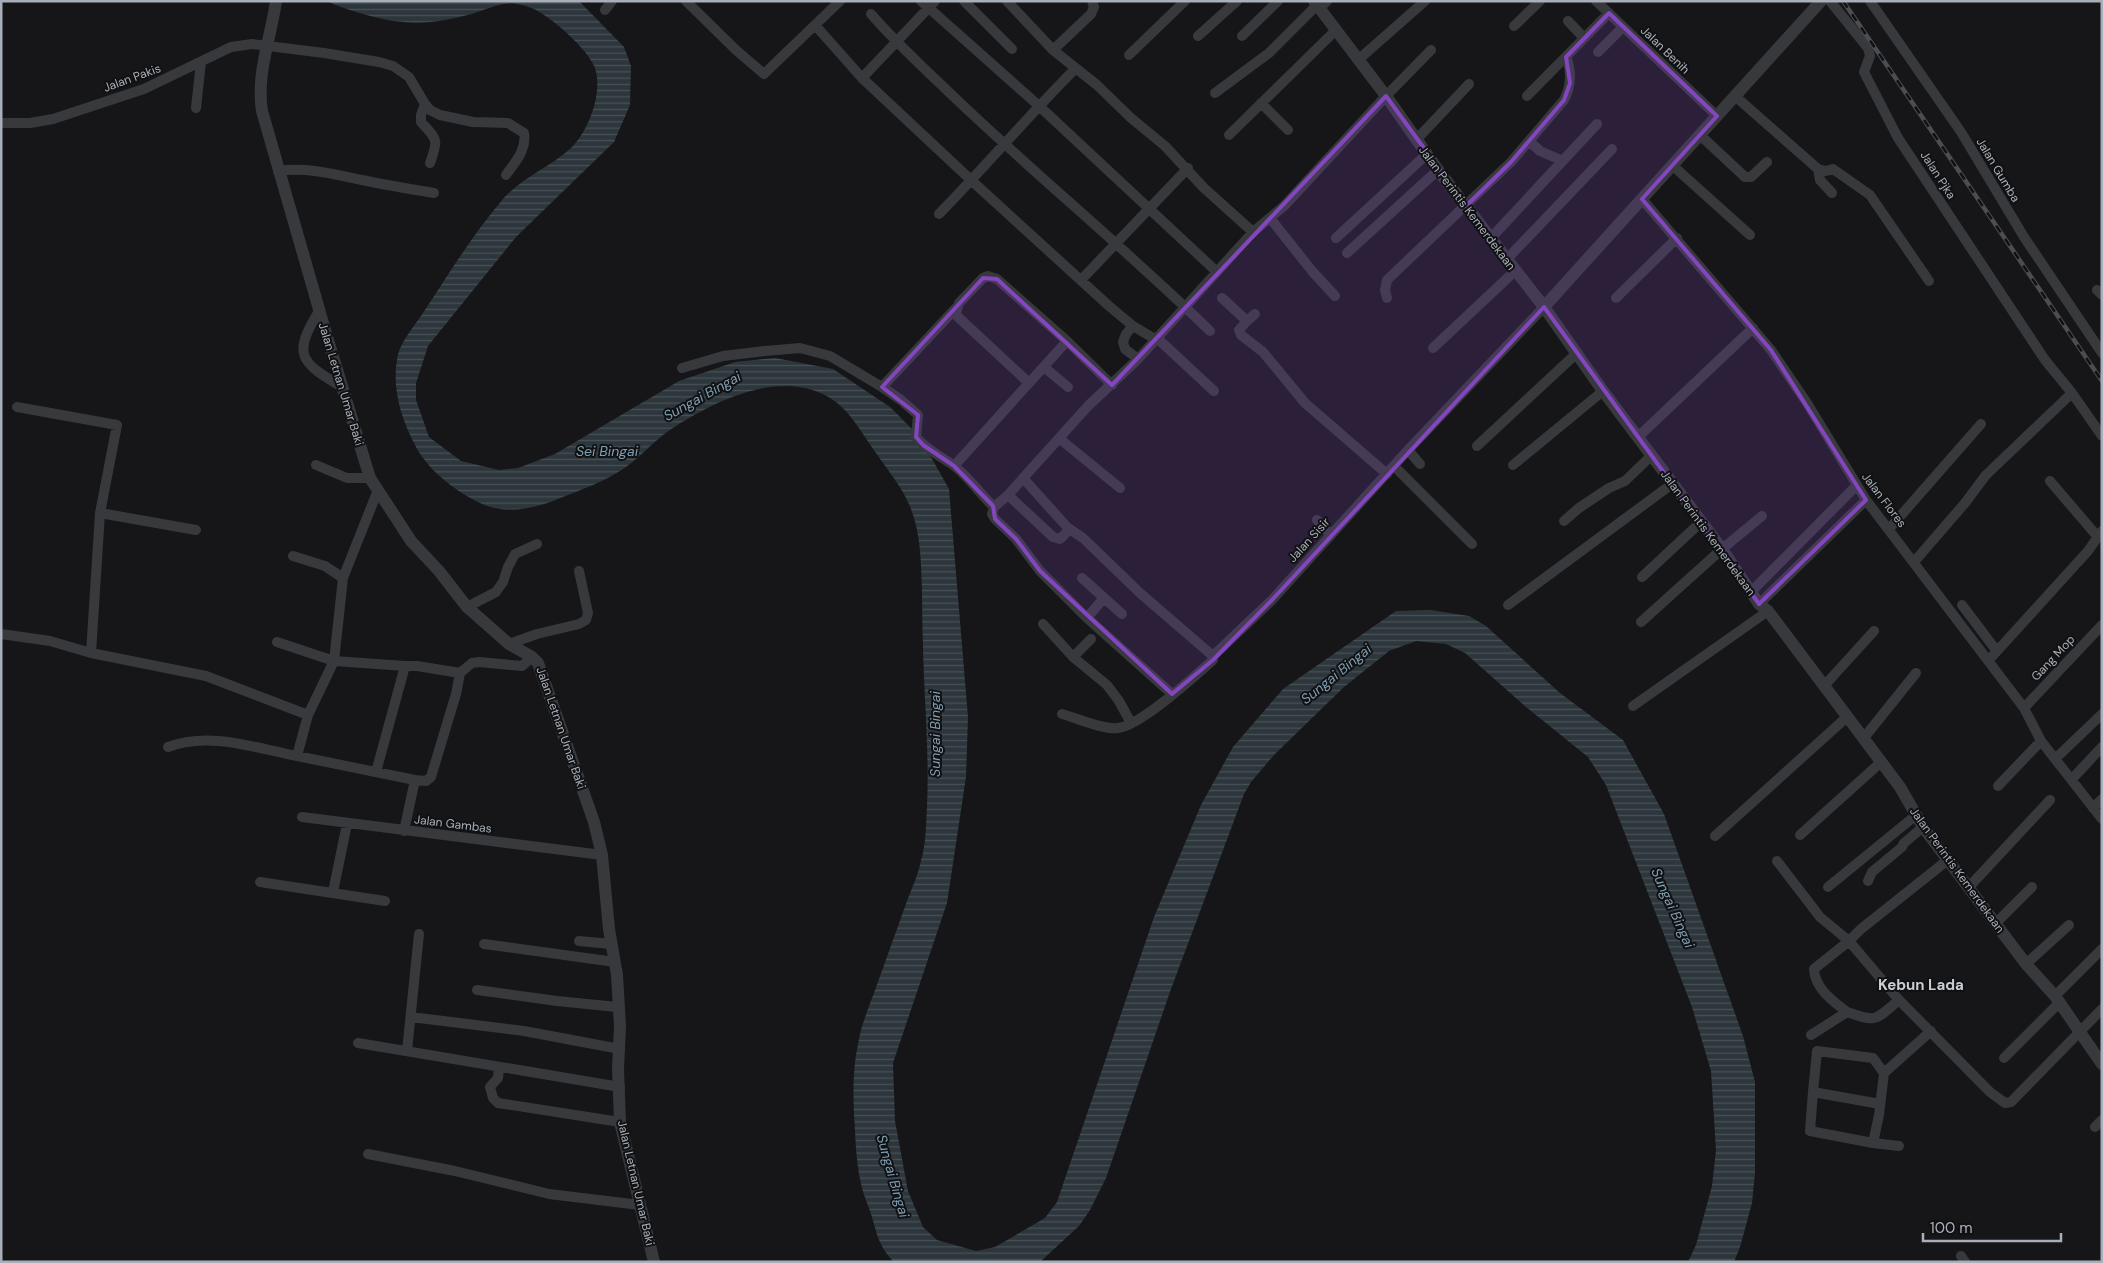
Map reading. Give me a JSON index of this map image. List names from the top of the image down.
{
  "streets": {
    "street": [
      "Jalan Benih",
      "Jalan Pakis",
      "Jalan Gumba",
      "Jalan Pjka",
      "Jalan Perintis Kemerdekaan",
      "Jalan Letnan Umar Baki",
      "Jalan Flores",
      "Jalan Sisir",
      "Gang Mop",
      "Jalan Gambas"
    ]
  },
  "crossings": [
    ["Jalan Pakis", "Jalan Letnan Umar Baki"],
    ["Jalan Perintis Kemerdekaan", "Jalan Sisir"],
    ["Jalan Letnan Umar Baki", "Jalan Gambas"],
    ["Jalan Flores", "Gang Mop"]
  ],
  "districts": ["Kebun Lada"],
  "water": ["Sungai Bingai", "Sei Bingai"],
  "scale_bar": "100 m"
}
